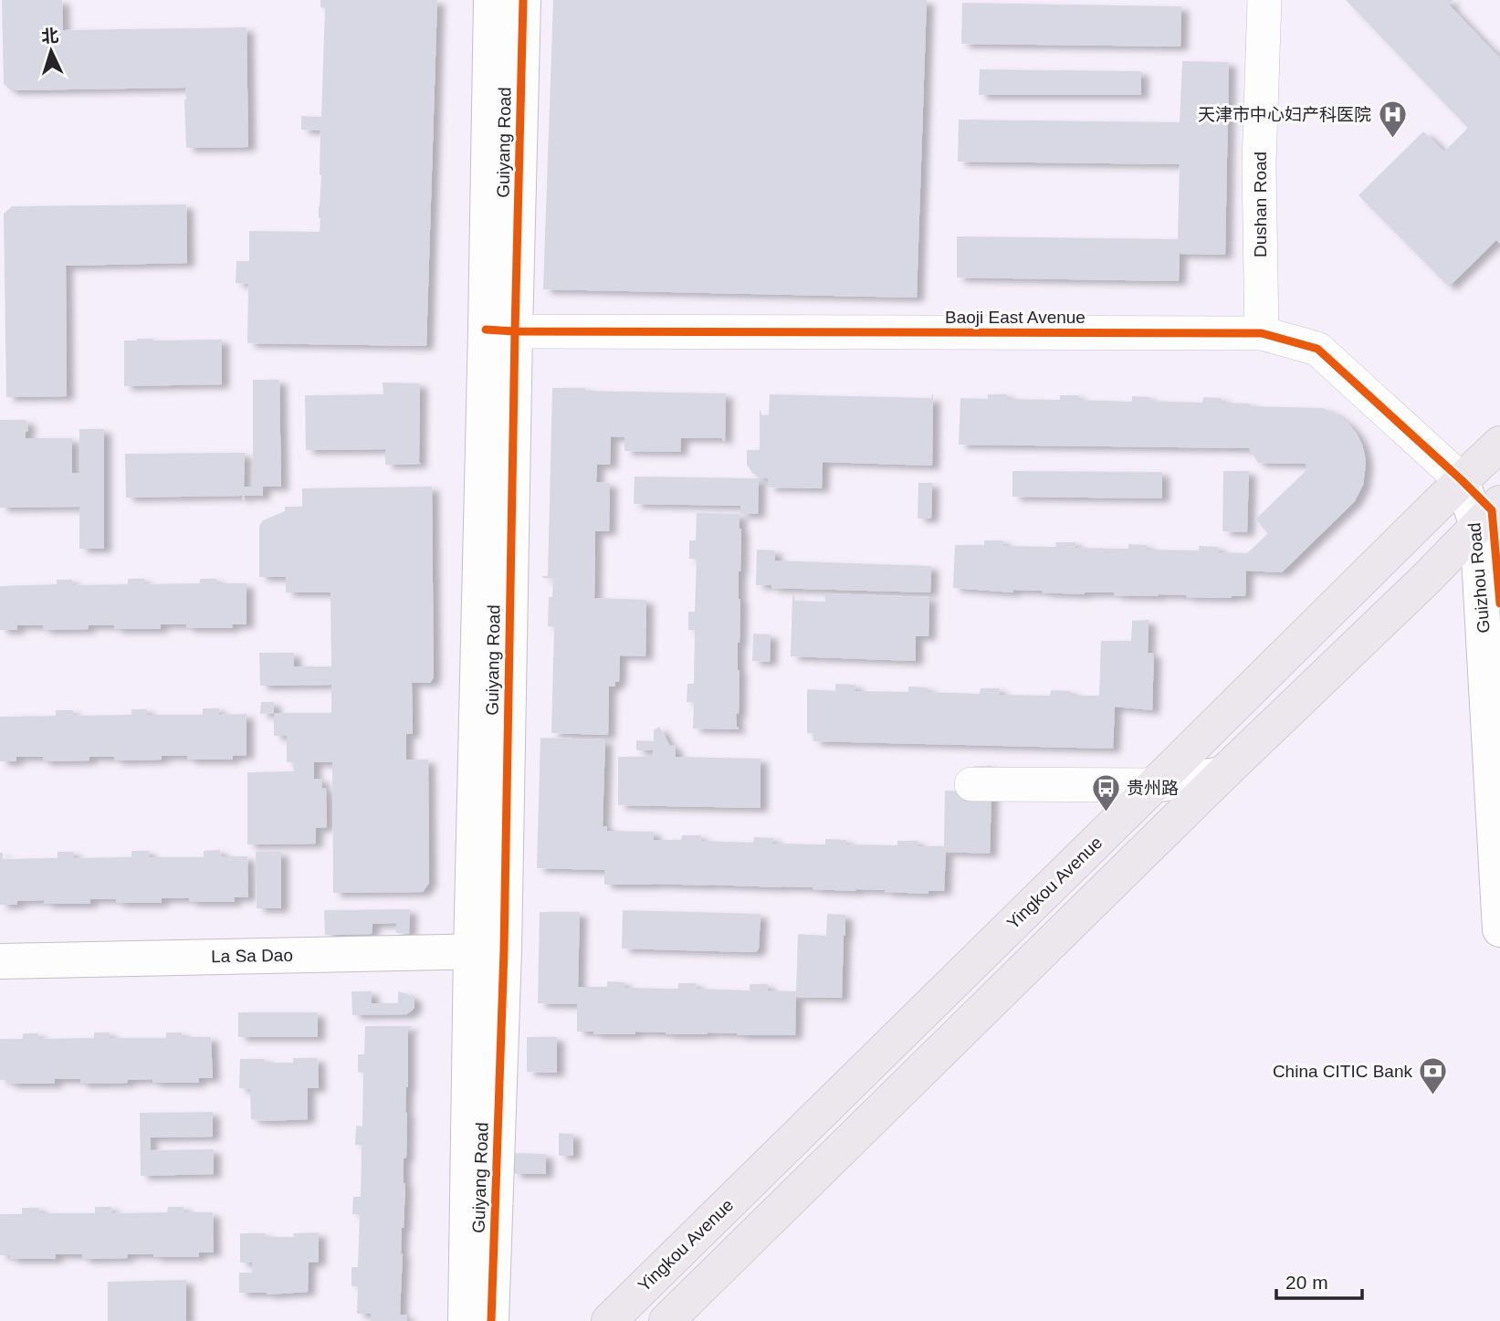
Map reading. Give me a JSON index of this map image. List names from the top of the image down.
{
  "streets": {
    "main road": ["Yingkou Avenue"],
    "street": [
      "Guiyang Road",
      "Dushan Road",
      "Baoji East Avenue",
      "Guizhou Road",
      "La Sa Dao"
    ]
  },
  "crossings": [
    ["Guiyang Road", "Baoji East Avenue"],
    ["Guiyang Road", "La Sa Dao"],
    ["Dushan Road", "Baoji East Avenue"],
    ["Baoji East Avenue", "Guizhou Road"],
    ["Baoji East Avenue", "Yingkou Avenue"],
    ["Guizhou Road", "Yingkou Avenue"]
  ],
  "places": {
    "hospital": ["天津市中心妇产科医院"],
    "bus stop": ["贵州路"],
    "bank": ["China CITIC Bank"]
  },
  "scale_bar": "20 m",
  "north": "top"
}
